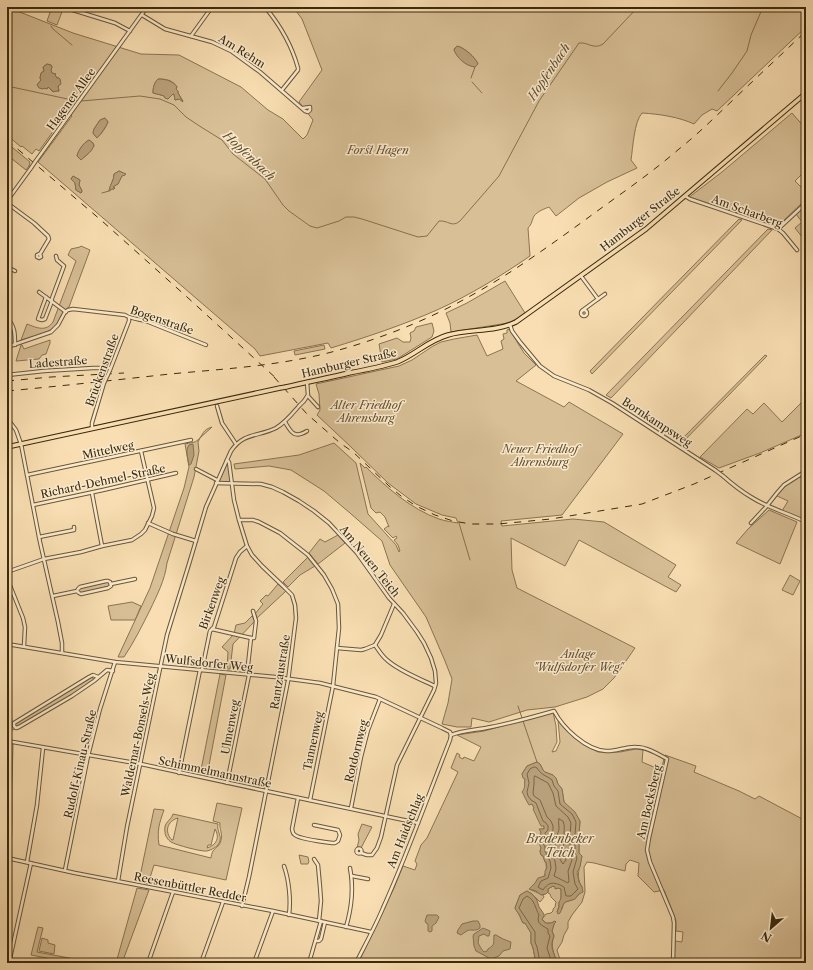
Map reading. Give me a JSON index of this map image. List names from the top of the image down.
{
  "streets": {
    "main road": ["Hamburger Straße"],
    "street": [
      "Am Rehm",
      "Hagener Allee",
      "Am Scharberg",
      "Bogenstraße",
      "Ladestraße",
      "Brückenstraße",
      "Bornkampsweg",
      "Mittelweg",
      "Richard-Dehmel-Straße",
      "Am Neuen Teich",
      "Birkenweg",
      "Wulfsdorfer Weg",
      "Rantzaustraße",
      "Ulmenweg",
      "Waldemar-Bonsels-Weg",
      "Tannenweg",
      "Rotdornweg",
      "Rudolf-Kinau-Straße",
      "Schimmelmannstraße",
      "Am Bocksberg",
      "Am Haidschlag",
      "Reesenbüttler Redder"
    ]
  },
  "crossings": [
    ["Am Rehm", "Hagener Allee"],
    ["Am Scharberg", "Hamburger Straße"],
    ["Hamburger Straße", "Brückenstraße"],
    ["Hamburger Straße", "Bornkampsweg"],
    ["Bogenstraße", "Brückenstraße"],
    ["Ladestraße", "Brückenstraße"],
    ["Am Neuen Teich", "Wulfsdorfer Weg"],
    ["Am Neuen Teich", "Rantzaustraße"],
    ["Am Neuen Teich", "Waldemar-Bonsels-Weg"],
    ["Am Neuen Teich", "Schimmelmannstraße"],
    ["Birkenweg", "Wulfsdorfer Weg"],
    ["Birkenweg", "Rantzaustraße"],
    ["Birkenweg", "Schimmelmannstraße"],
    ["Wulfsdorfer Weg", "Rantzaustraße"],
    ["Wulfsdorfer Weg", "Ulmenweg"],
    ["Wulfsdorfer Weg", "Waldemar-Bonsels-Weg"],
    ["Wulfsdorfer Weg", "Tannenweg"],
    ["Wulfsdorfer Weg", "Rotdornweg"],
    ["Wulfsdorfer Weg", "Rudolf-Kinau-Straße"],
    ["Wulfsdorfer Weg", "Am Bocksberg"],
    ["Wulfsdorfer Weg", "Am Haidschlag"],
    ["Rantzaustraße", "Waldemar-Bonsels-Weg"],
    ["Rantzaustraße", "Tannenweg"],
    ["Rantzaustraße", "Schimmelmannstraße"],
    ["Rantzaustraße", "Reesenbüttler Redder"],
    ["Ulmenweg", "Schimmelmannstraße"],
    ["Waldemar-Bonsels-Weg", "Schimmelmannstraße"],
    ["Waldemar-Bonsels-Weg", "Reesenbüttler Redder"],
    ["Tannenweg", "Schimmelmannstraße"],
    ["Rotdornweg", "Schimmelmannstraße"],
    ["Rudolf-Kinau-Straße", "Schimmelmannstraße"],
    ["Rudolf-Kinau-Straße", "Reesenbüttler Redder"],
    ["Schimmelmannstraße", "Am Haidschlag"],
    ["Am Bocksberg", "Am Haidschlag"],
    ["Am Haidschlag", "Reesenbüttler Redder"]
  ],
  "water": ["Hopfenbach", "Bredenbeker Teich"],
  "parks": [
    "Forst Hagen",
    "Alter Friedhof Ahrensburg",
    "Neuer Friedhof Ahrensburg",
    "Anlage \"Wulfsdorfer Weg\""
  ],
  "north": "bottom left"
}
